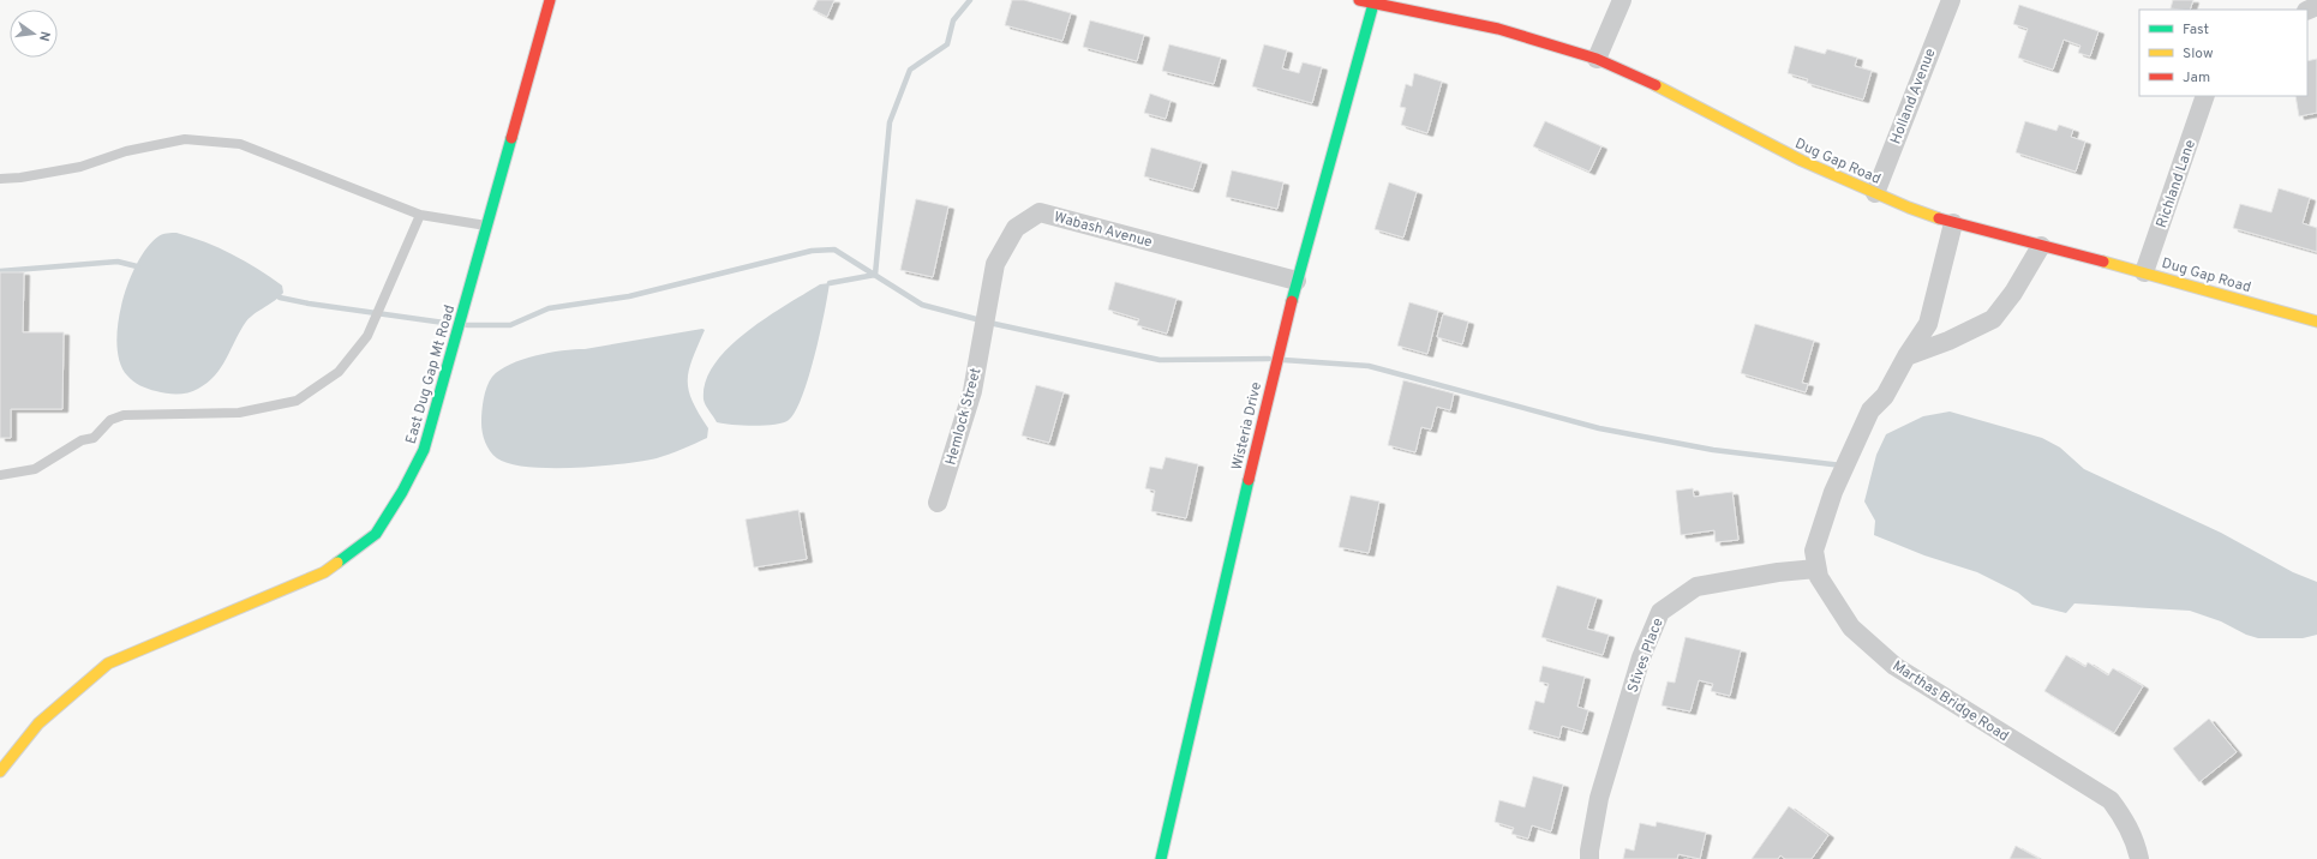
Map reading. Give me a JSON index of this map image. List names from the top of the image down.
{
  "streets": {
    "street": [
      "Holland Avenue",
      "Dug Gap Road",
      "Richland Lane",
      "Wabash Avenue",
      "East Dug Gap Mt Road",
      "Hemlock Street",
      "Wisteria Drive",
      "Stives Place",
      "Marthas Bridge Road"
    ]
  },
  "crossings": [
    ["Holland Avenue", "Dug Gap Road"],
    ["Dug Gap Road", "Richland Lane"],
    ["Dug Gap Road", "Wisteria Drive"],
    ["Dug Gap Road", "Marthas Bridge Road"],
    ["Wabash Avenue", "Hemlock Street"],
    ["Wabash Avenue", "Wisteria Drive"],
    ["Stives Place", "Marthas Bridge Road"]
  ],
  "legend": ["Fast", "Slow", "Jam"],
  "north": "right"
}
